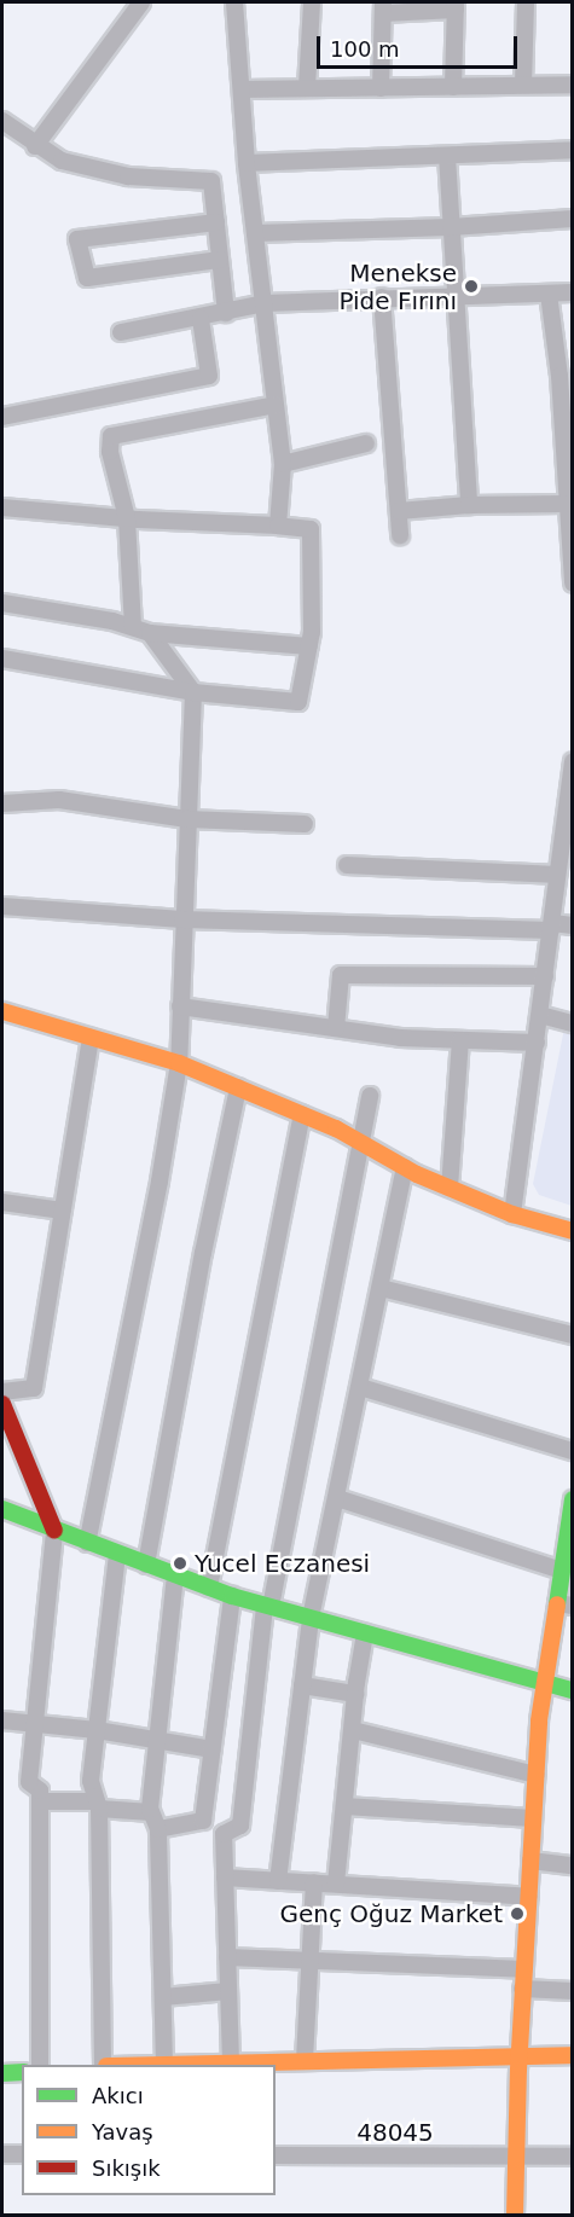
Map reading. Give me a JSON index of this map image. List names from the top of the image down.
{
  "streets": {
    "street": ["48045"]
  },
  "places": ["Menekse Pide Fırını", "Yucel Eczanesi", "Genç Oğuz Market"],
  "legend": ["Akıcı", "Yavaş", "Sıkışık"],
  "scale_bar": "100 m"
}
